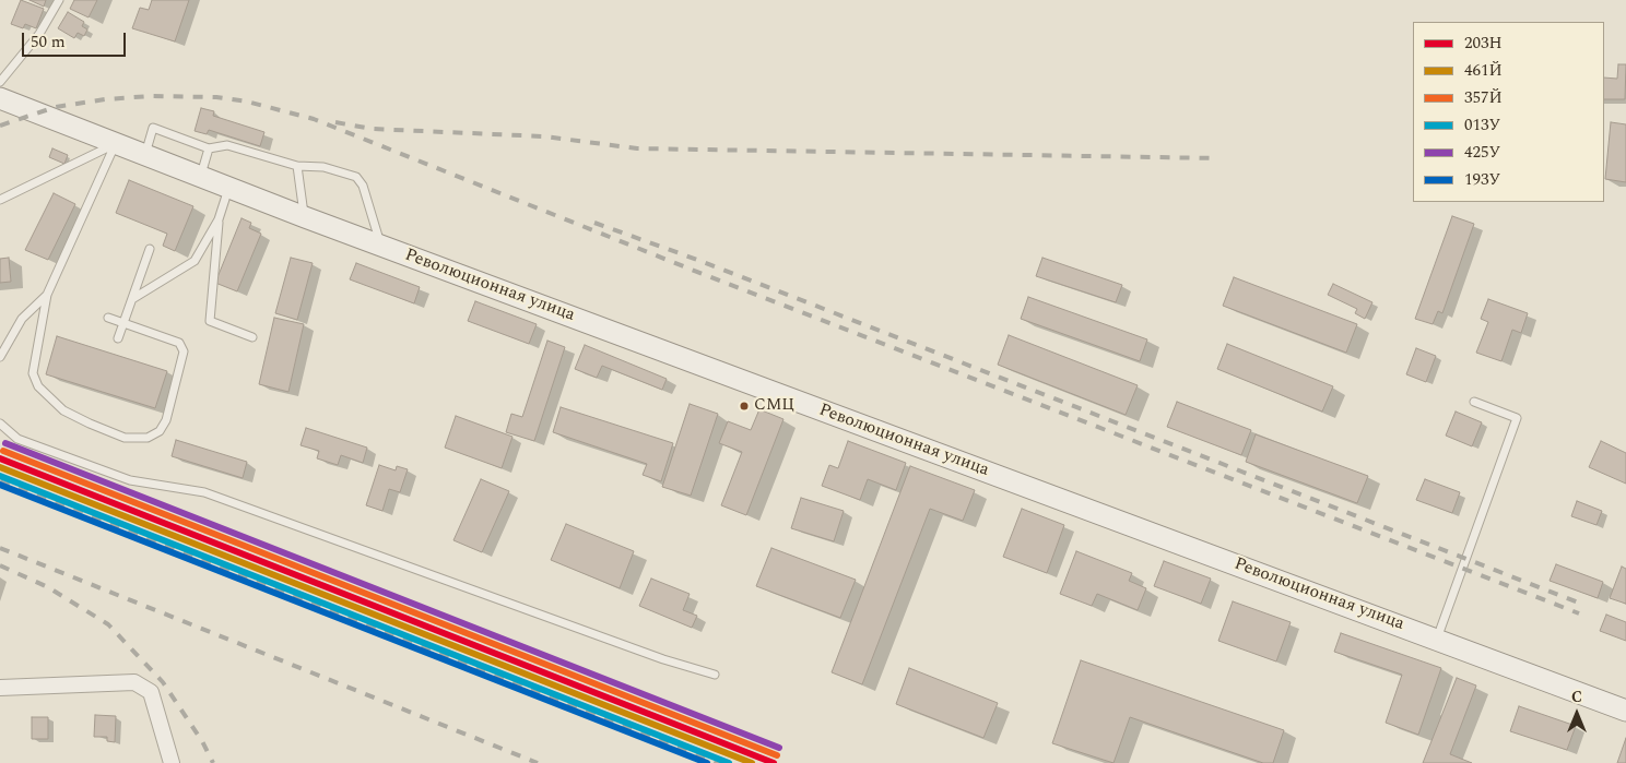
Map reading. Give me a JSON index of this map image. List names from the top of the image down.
{
  "streets": {
    "main road": ["Революционная улица"]
  },
  "places": ["СМЦ"],
  "lines": [
    "transit line 425У",
    "transit line 357Й",
    "transit line 203Н",
    "transit line 461Й",
    "transit line 013У",
    "transit line 193У"
  ],
  "legend": [
    "203Н",
    "461Й",
    "357Й",
    "013У",
    "425У",
    "193У"
  ],
  "scale_bar": "50 m",
  "north": "top"
}
